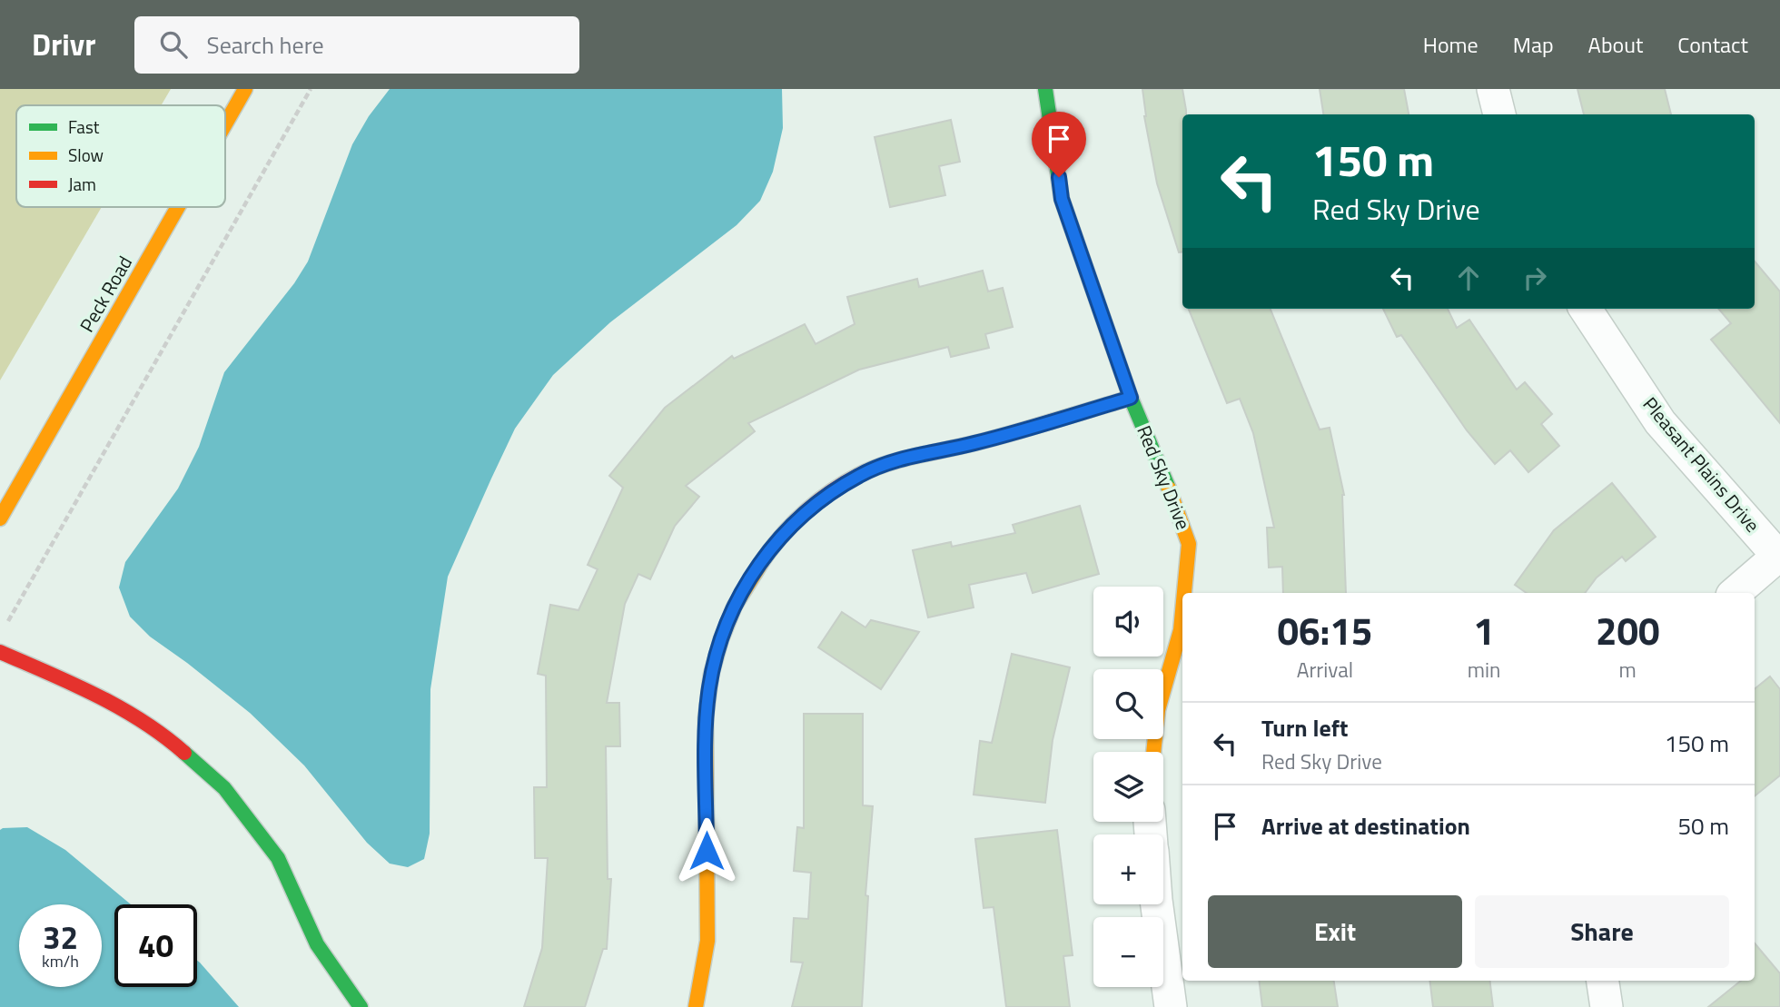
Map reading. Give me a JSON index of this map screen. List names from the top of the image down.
{
  "streets": {
    "street": ["Peck Road", "Pleasant Plains Drive", "Red Sky Drive"]
  },
  "legend": ["Fast", "Slow", "Jam"],
  "page": {
    "header": "Drivr",
    "search": "Search here",
    "nav": [
      "Home",
      "Map",
      "About",
      "Contact"
    ],
    "turn": ["150 m", "Red Sky Drive"],
    "map_buttons": ["+", "−"],
    "eta": [
      "06:15",
      "Arrival",
      "1",
      "min",
      "200",
      "m"
    ],
    "list": [
      {
        "name": "Turn left",
        "note": "Red Sky Drive",
        "value": "150 m"
      },
      {
        "name": "Arrive at destination",
        "value": "50 m"
      }
    ],
    "buttons": ["Exit", "Share"],
    "speed": "32 km/h",
    "limit": "40"
  }
}
